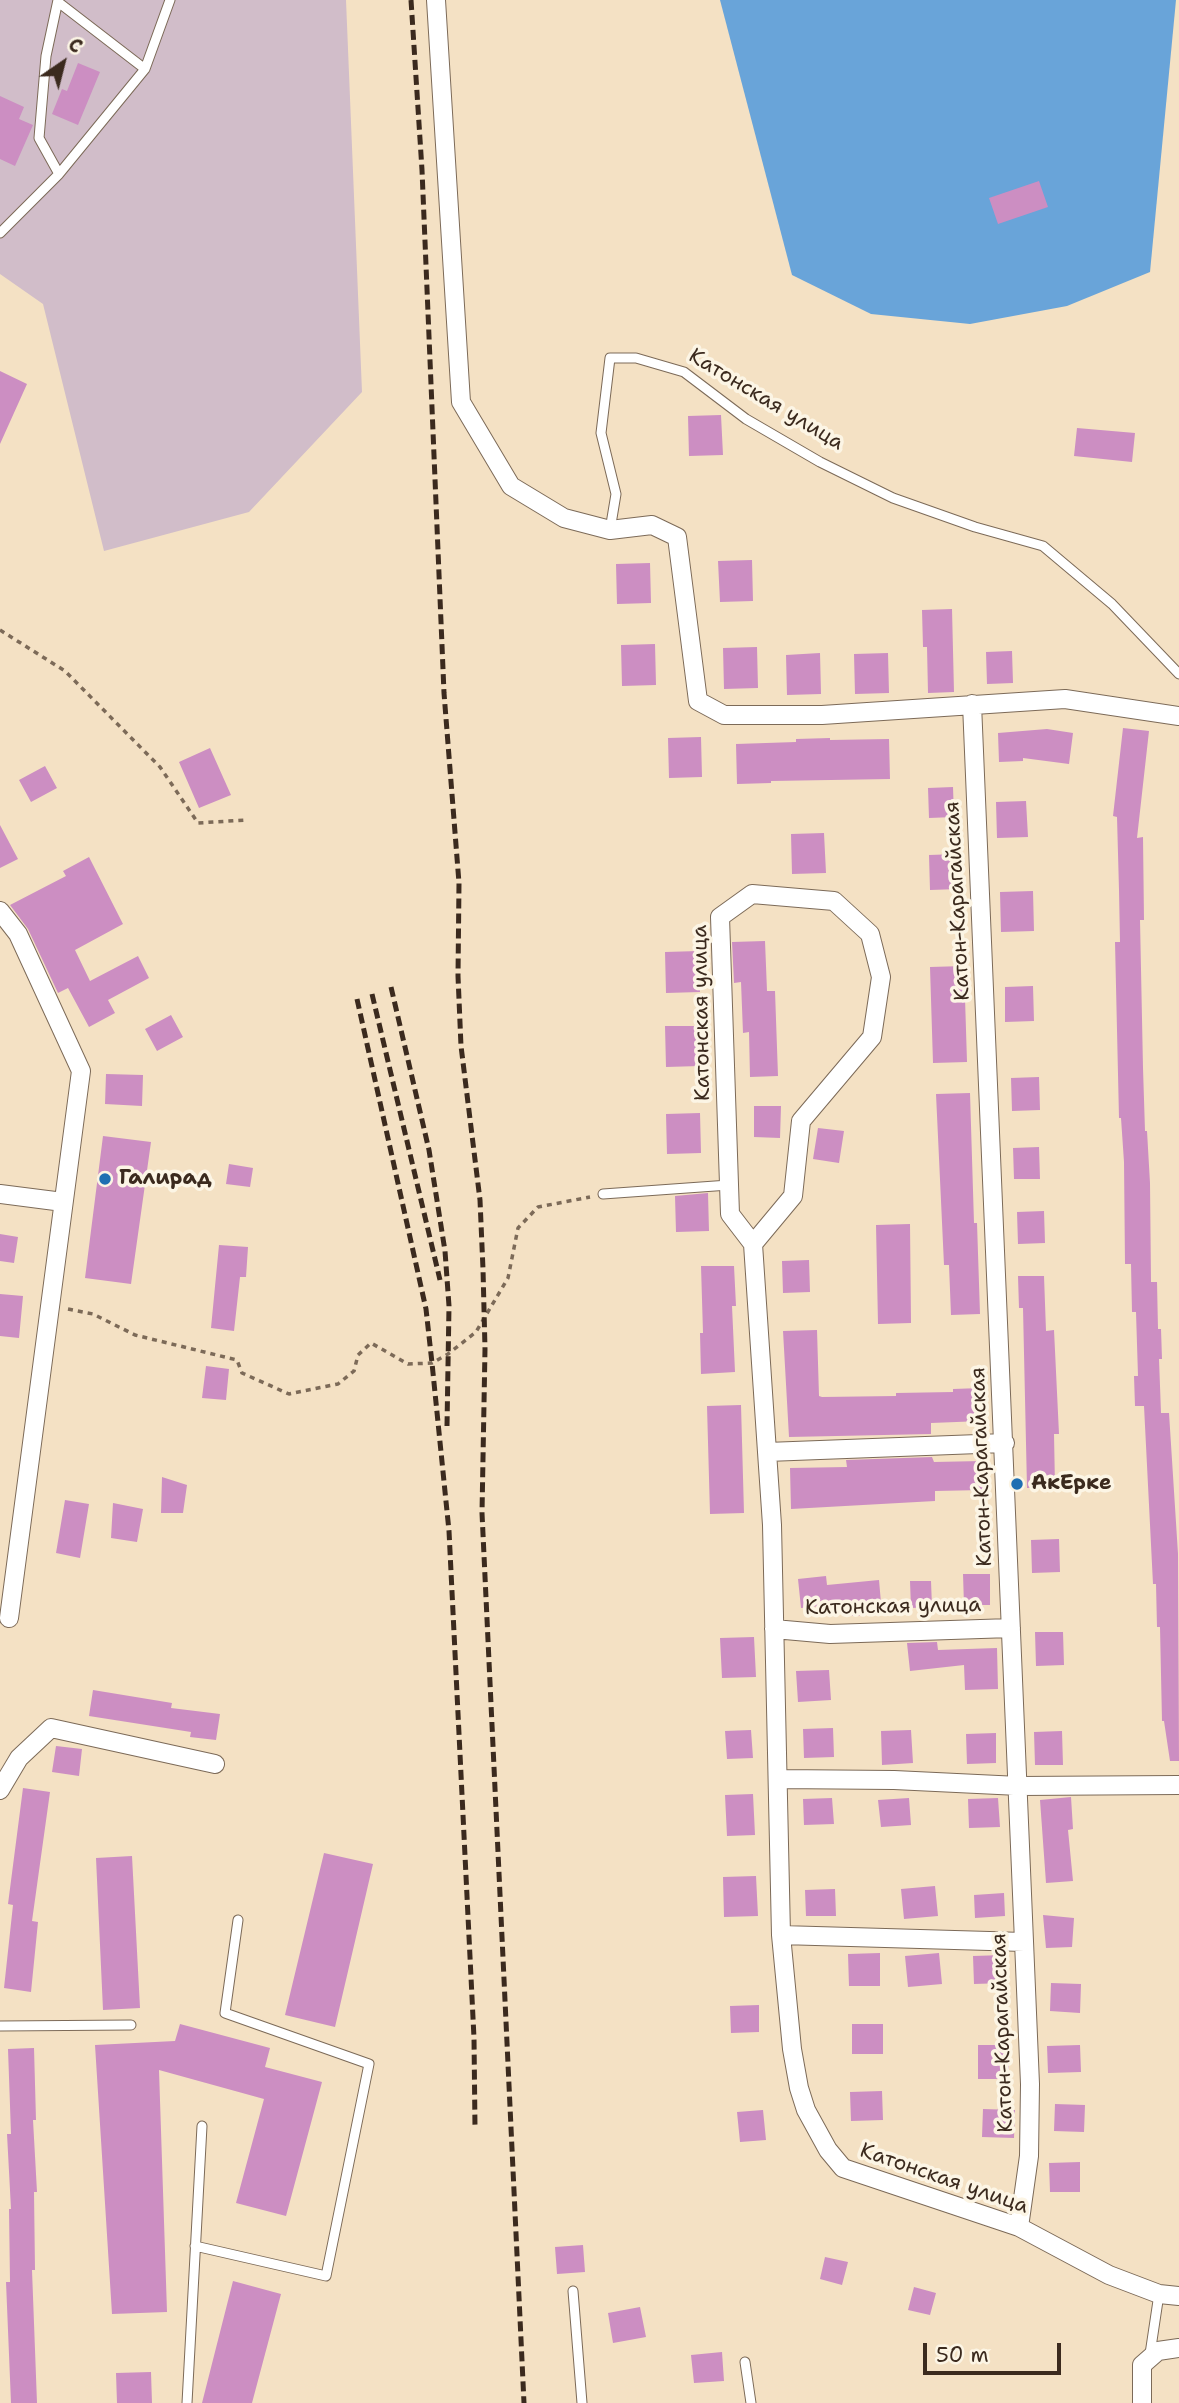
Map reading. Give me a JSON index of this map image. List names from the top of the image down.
{
  "streets": {
    "street": ["Катонская улица", "Катон-Карагайская"]
  },
  "crossings": [
    ["Катонская улица", "Катон-Карагайская"]
  ],
  "places": ["Галирад", "АкЕрке"],
  "scale_bar": "50 m",
  "north": "top right"
}
